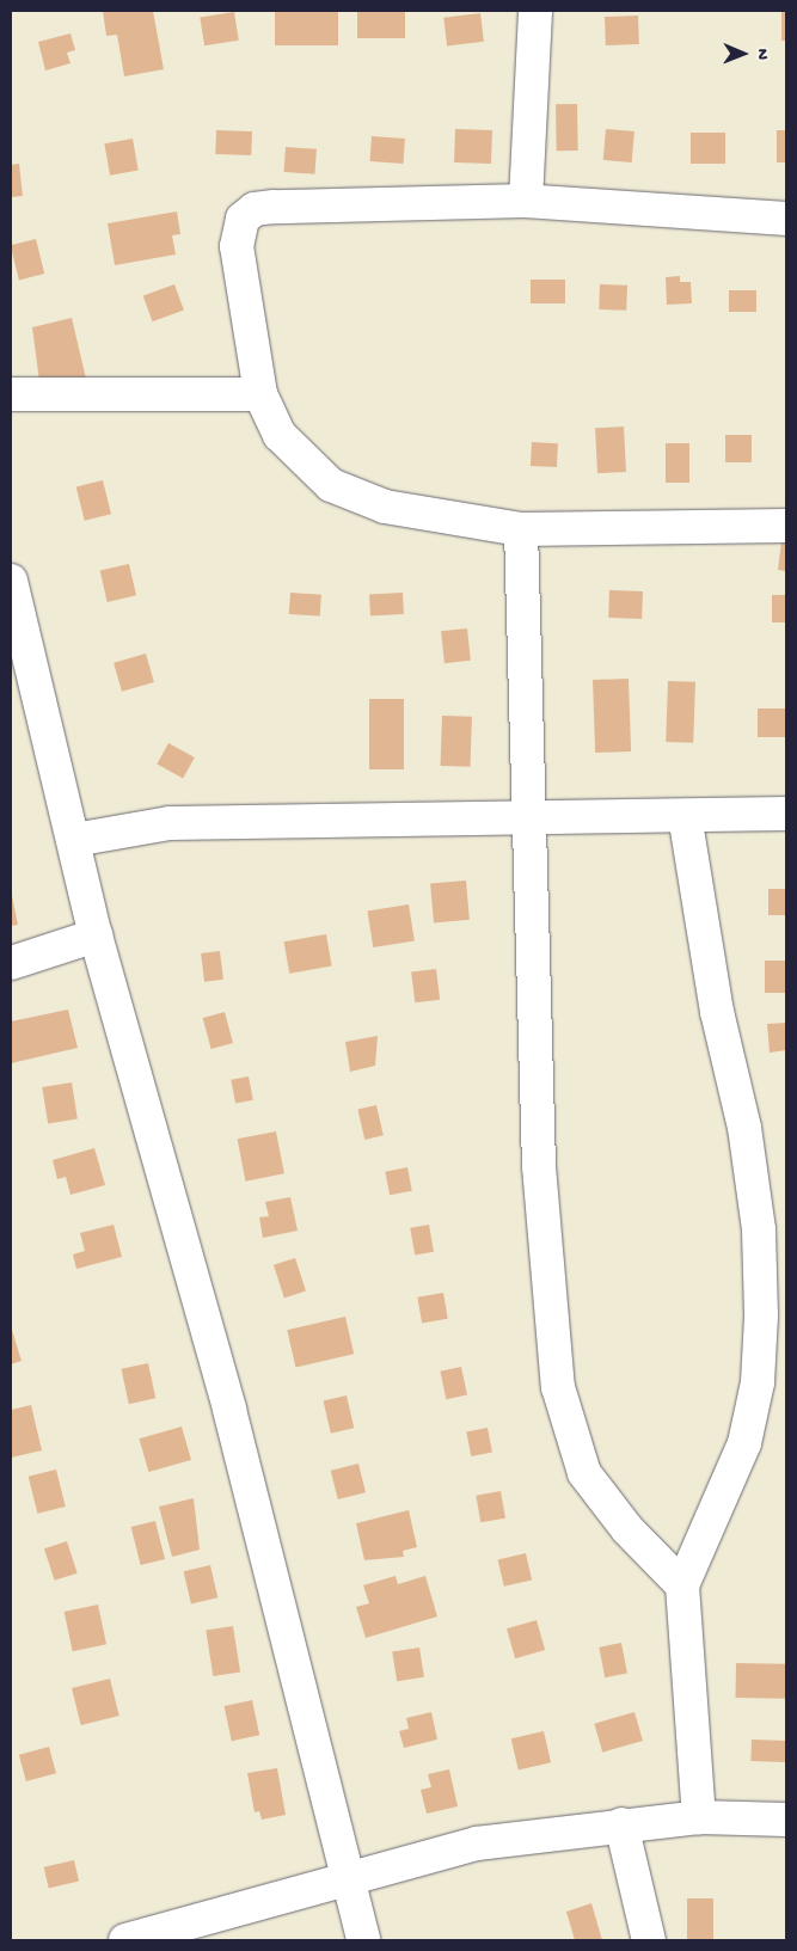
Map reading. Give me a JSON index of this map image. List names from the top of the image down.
{
  "north": "right"
}
